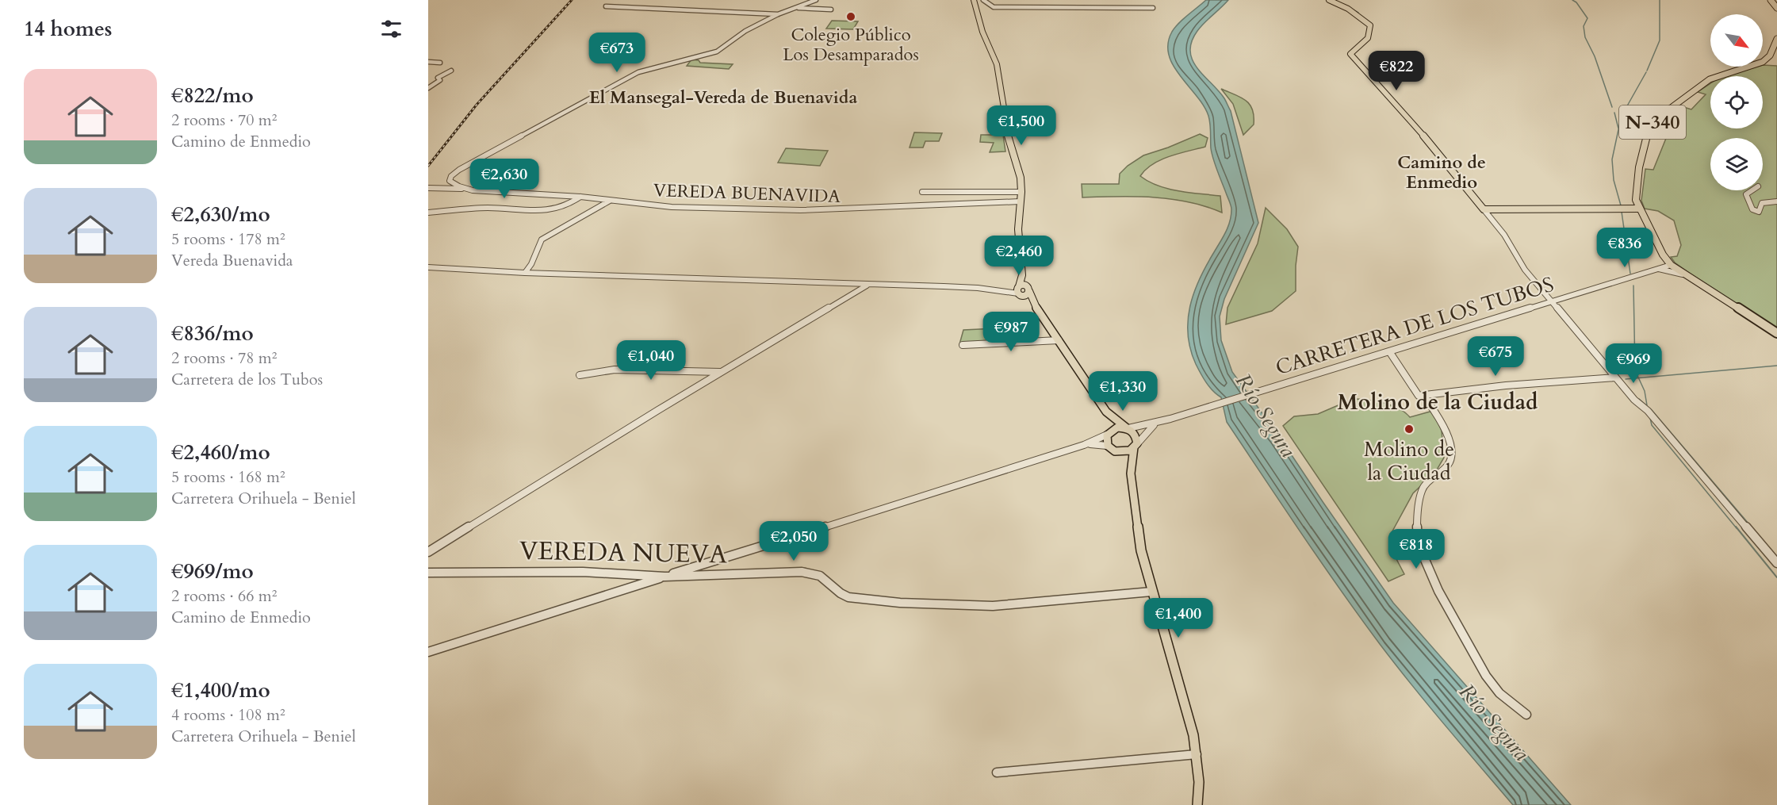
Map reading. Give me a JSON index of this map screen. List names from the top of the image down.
{
  "streets": {
    "highway": ["N-340"],
    "street": ["VEREDA BUENAVIDA", "CARRETERA DE LOS TUBOS", "VEREDA NUEVA"]
  },
  "crossings": [
    ["N-340", "CARRETERA DE LOS TUBOS"]
  ],
  "districts": ["El Mansegal-Vereda de Buenavida", "Camino de Enmedio", "Molino de la Ciudad"],
  "water": ["Río Segura"],
  "places": ["Colegio Público Los Desamparados", "Molino de la Ciudad"],
  "north": "bottom right",
  "page": {
    "heading": "14 homes",
    "price": [
      "€673",
      "€822",
      "€1,500",
      "€2,630",
      "€836",
      "€2,460",
      "€987",
      "€675",
      "€1,040",
      "€969",
      "€1,330",
      "€2,050",
      "€818",
      "€1,400"
    ],
    "list": [
      {
        "name": "€822/mo",
        "note": "2 rooms · 70 m² · Camino de Enmedio"
      },
      {
        "name": "€2,630/mo",
        "note": "5 rooms · 178 m² · Vereda Buenavida"
      },
      {
        "name": "€836/mo",
        "note": "2 rooms · 78 m² · Carretera de los Tubos"
      },
      {
        "name": "€2,460/mo",
        "note": "5 rooms · 168 m² · Carretera Orihuela - Beniel"
      },
      {
        "name": "€969/mo",
        "note": "2 rooms · 66 m² · Camino de Enmedio"
      },
      {
        "name": "€1,400/mo",
        "note": "4 rooms · 108 m² · Carretera Orihuela - Beniel"
      }
    ]
  }
}
